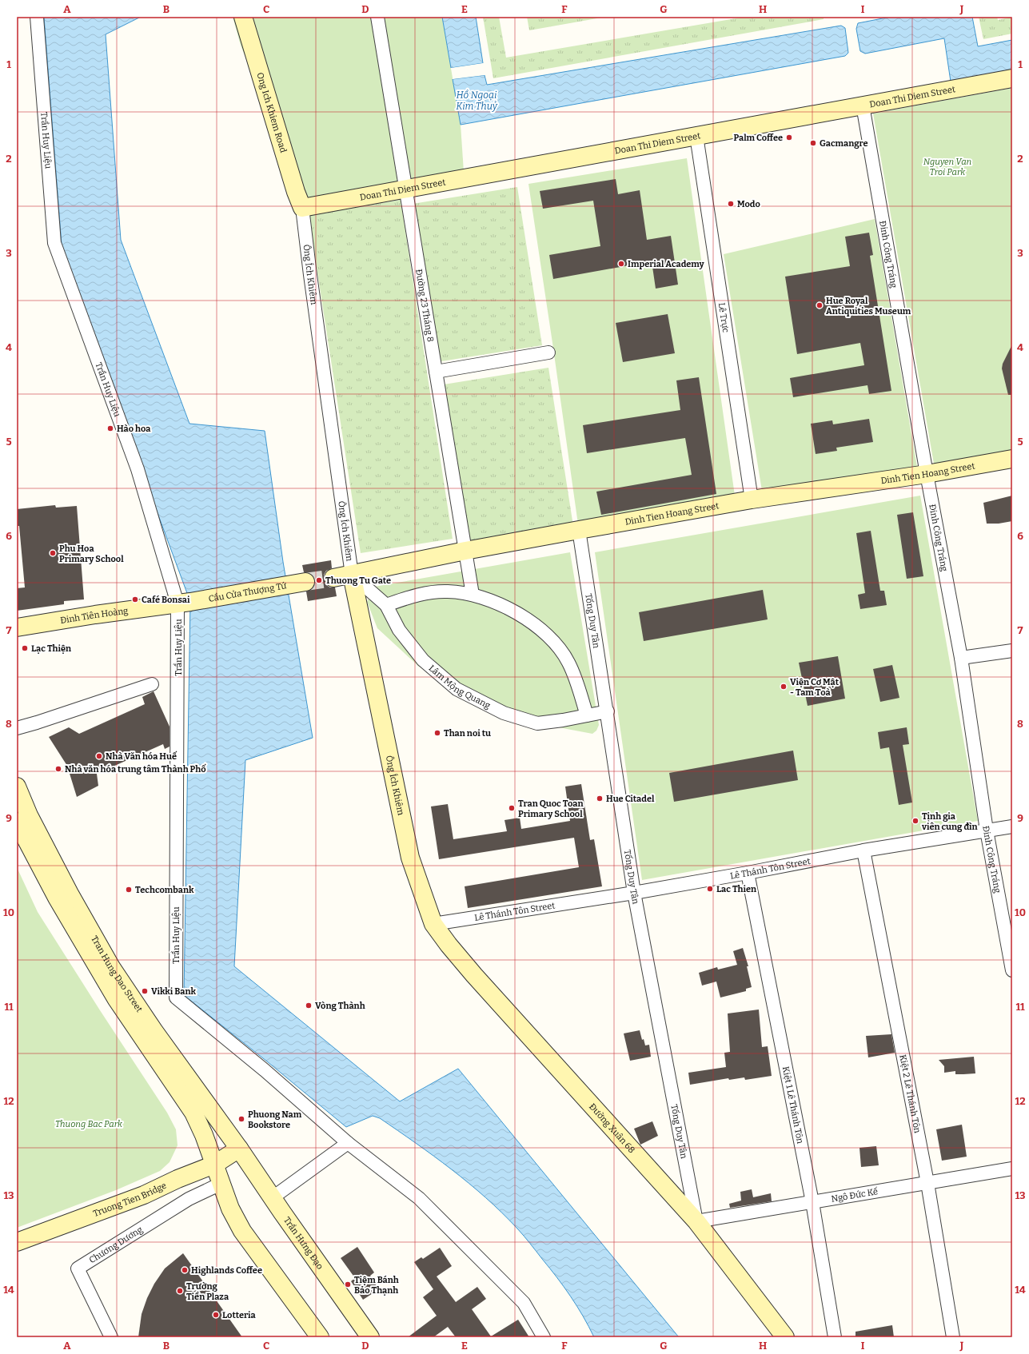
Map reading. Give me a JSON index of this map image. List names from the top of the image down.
{
  "streets": {
    "main road": [
      "Doan Thi Diem Street",
      "Ong Ich Khiem Road",
      "Ông Ích Khiêm",
      "Dinh Tien Hoang Street",
      "Cầu Cửa Thượng Tứ",
      "Đinh Tiên Hoàng",
      "Tran Hung Dao Street",
      "Đường Xuân 68",
      "Truong Tien Bridge",
      "Trần Hưng Đạo"
    ],
    "street": [
      "Trần Huy Liệu",
      "Đinh Công Tráng",
      "Đường 23 Tháng 8",
      "Lê Trực",
      "Tống Duy Tân",
      "Lâm Mộng Quang",
      "Lê Thánh Tôn Street",
      "Kiệt 2 Lê Thánh Tôn",
      "Kiệt 1 Lê Thánh Tôn",
      "Ngô Đức Kế",
      "Chương Dương"
    ]
  },
  "crossings": [
    ["Doan Thi Diem Street", "Ong Ich Khiem Road"],
    ["Doan Thi Diem Street", "Đinh Công Tráng"],
    ["Doan Thi Diem Street", "Ông Ích Khiêm"],
    ["Doan Thi Diem Street", "Đường 23 Tháng 8"],
    ["Doan Thi Diem Street", "Lê Trực"],
    ["Ong Ich Khiem Road", "Ông Ích Khiêm"],
    ["Trần Huy Liệu", "Cầu Cửa Thượng Tứ"],
    ["Trần Huy Liệu", "Đinh Tiên Hoàng"],
    ["Đinh Công Tráng", "Dinh Tien Hoang Street"],
    ["Đinh Công Tráng", "Lê Thánh Tôn Street"],
    ["Ông Ích Khiêm", "Dinh Tien Hoang Street"],
    ["Ông Ích Khiêm", "Lâm Mộng Quang"],
    ["Ông Ích Khiêm", "Lê Thánh Tôn Street"],
    ["Ông Ích Khiêm", "Đường Xuân 68"],
    ["Đường 23 Tháng 8", "Dinh Tien Hoang Street"],
    ["Lê Trực", "Dinh Tien Hoang Street"],
    ["Dinh Tien Hoang Street", "Tống Duy Tân"],
    ["Dinh Tien Hoang Street", "Lâm Mộng Quang"],
    ["Cầu Cửa Thượng Tứ", "Đinh Tiên Hoàng"],
    ["Tống Duy Tân", "Lâm Mộng Quang"],
    ["Tống Duy Tân", "Lê Thánh Tôn Street"],
    ["Tống Duy Tân", "Đường Xuân 68"],
    ["Tống Duy Tân", "Ngô Đức Kế"],
    ["Lê Thánh Tôn Street", "Kiệt 2 Lê Thánh Tôn"],
    ["Lê Thánh Tôn Street", "Kiệt 1 Lê Thánh Tôn"],
    ["Lê Thánh Tôn Street", "Đường Xuân 68"],
    ["Tran Hung Dao Street", "Truong Tien Bridge"],
    ["Tran Hung Dao Street", "Trần Hưng Đạo"],
    ["Kiệt 2 Lê Thánh Tôn", "Ngô Đức Kế"],
    ["Kiệt 1 Lê Thánh Tôn", "Ngô Đức Kế"],
    ["Đường Xuân 68", "Ngô Đức Kế"],
    ["Truong Tien Bridge", "Trần Hưng Đạo"]
  ],
  "water": ["Hồ Ngoại Kim Thuỷ"],
  "parks": ["Nguyen Van Troi Park", "Thuong Bac Park"],
  "places": [
    "Palm Coffee",
    "Gacmangre",
    "Modo",
    "Imperial Academy",
    "Hue Royal Antiquities Museum",
    "Hào hoa",
    "Phu Hoa Primary School",
    "Thuong Tu Gate",
    "Café Bonsai",
    "Lạc Thiện",
    "Viện Cơ Mật - Tam Toà",
    "Than noi tu",
    "Nhà Văn hóa Huế",
    "Nhà văn hóa trung tâm Thành Phố",
    "Hue Citadel",
    "Tran Quoc Toan Primary School",
    "Tịnh gia viên cung đìn",
    "Lac Thien",
    "Techcombank",
    "Vikki Bank",
    "Vòng Thành",
    "Phuong Nam Bookstore",
    "Highlands Coffee",
    "Tiệm Bánh Bảo Thạnh",
    "Trường Tiền Plaza",
    "Lotteria"
  ],
  "grid": {
    "columns": [
      "A",
      "B",
      "C",
      "D",
      "E",
      "F",
      "G",
      "H",
      "I",
      "J"
    ],
    "rows": [
      "1",
      "2",
      "3",
      "4",
      "5",
      "6",
      "7",
      "8",
      "9",
      "10",
      "11",
      "12",
      "13",
      "14"
    ]
  }
}
